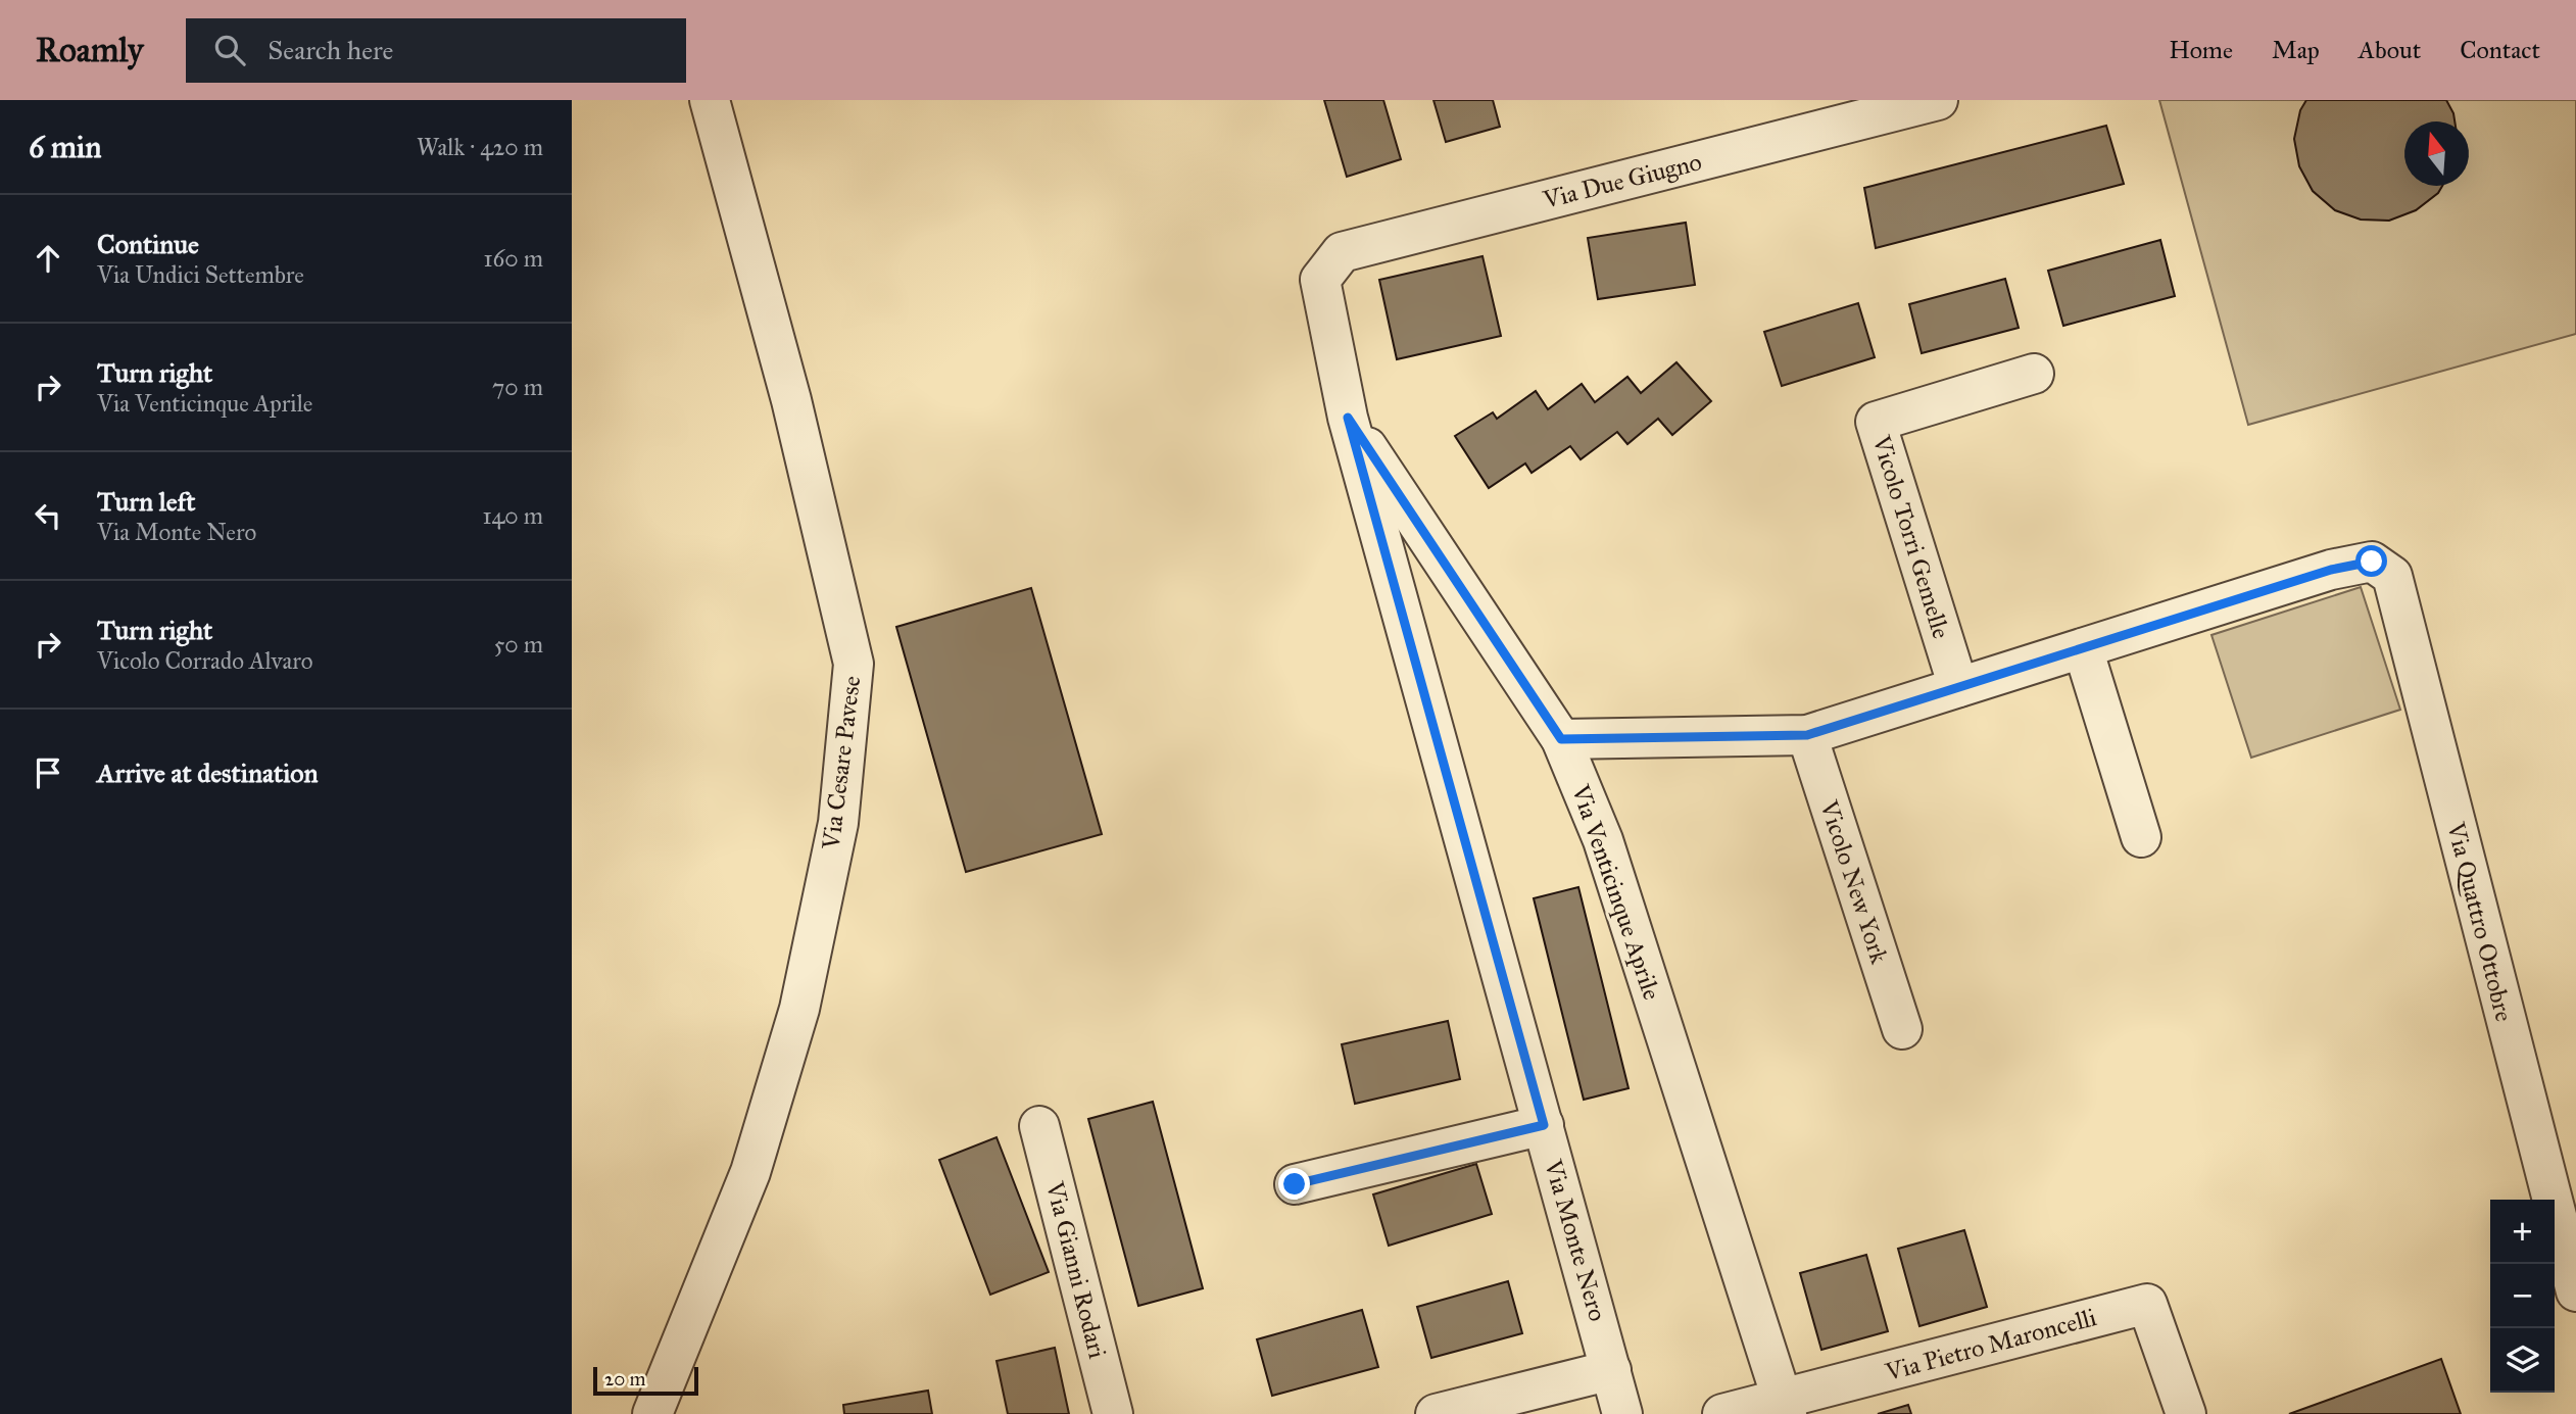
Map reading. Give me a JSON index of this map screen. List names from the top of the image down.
{
  "streets": {
    "street": [
      "Via Due Giugno",
      "Vicolo Torri Gemelle",
      "Via Cesare Pavese",
      "Vicolo New York",
      "Via Venticinque Aprile",
      "Via Quattro Ottobre",
      "Via Monte Nero",
      "Via Gianni Rodari",
      "Via Pietro Maroncelli"
    ]
  },
  "crossings": [
    ["Via Due Giugno", "Via Monte Nero"],
    ["Via Venticinque Aprile", "Via Monte Nero"],
    ["Via Venticinque Aprile", "Via Pietro Maroncelli"]
  ],
  "scale_bar": "20 m",
  "north": "top",
  "page": {
    "header": "Roamly",
    "search": "Search here",
    "nav": [
      "Home",
      "Map",
      "About",
      "Contact"
    ],
    "heading": ["6 min", "Walk · 420 m"],
    "list": [
      ["Continue", "Via Undici Settembre", "160 m"],
      ["Turn right", "Via Venticinque Aprile", "70 m"],
      ["Turn left", "Via Monte Nero", "140 m"],
      ["Turn right", "Vicolo Corrado Alvaro", "50 m"],
      "Arrive at destination"
    ],
    "map_buttons": ["+", "−"],
    "scale": "20 m"
  }
}
